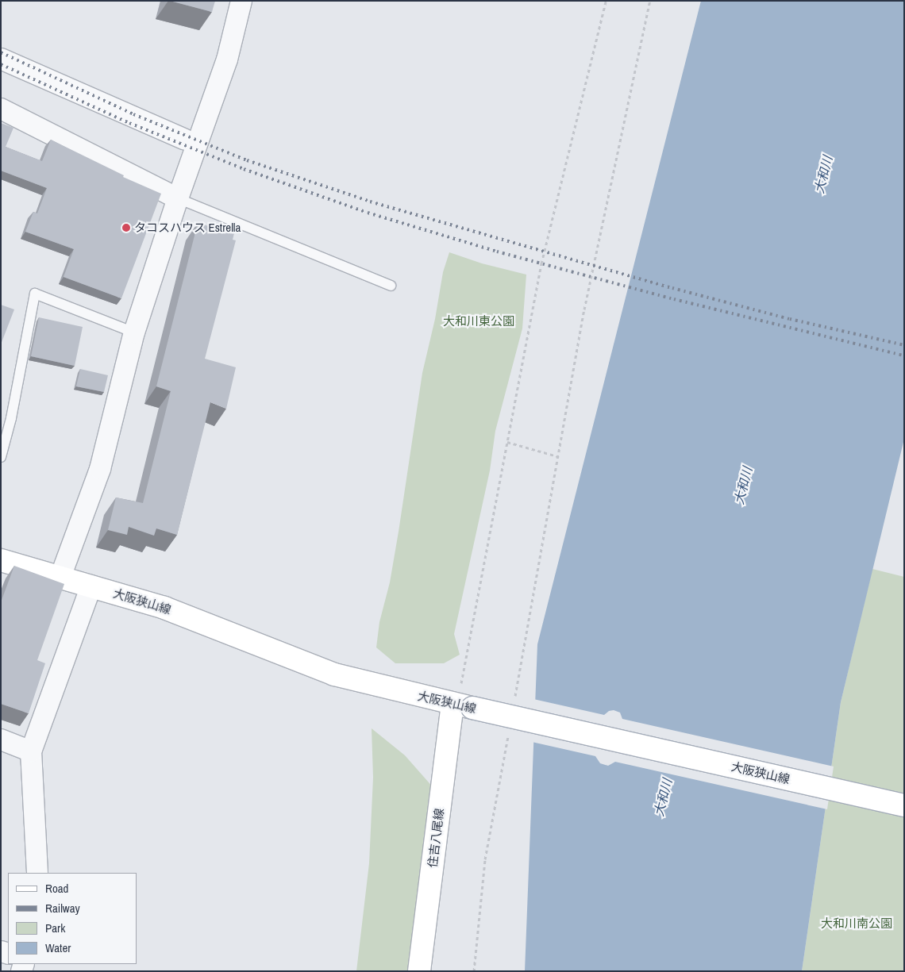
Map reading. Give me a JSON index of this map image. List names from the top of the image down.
{
  "streets": {
    "main road": ["大阪狭山線", "住吉八尾線"]
  },
  "crossings": [
    ["大阪狭山線", "住吉八尾線"]
  ],
  "water": ["大和川"],
  "parks": ["大和川東公園", "大和川南公園"],
  "places": ["タコスハウス Estrella"],
  "legend": [
    "Road",
    "Railway",
    "Park",
    "Water"
  ]
}
